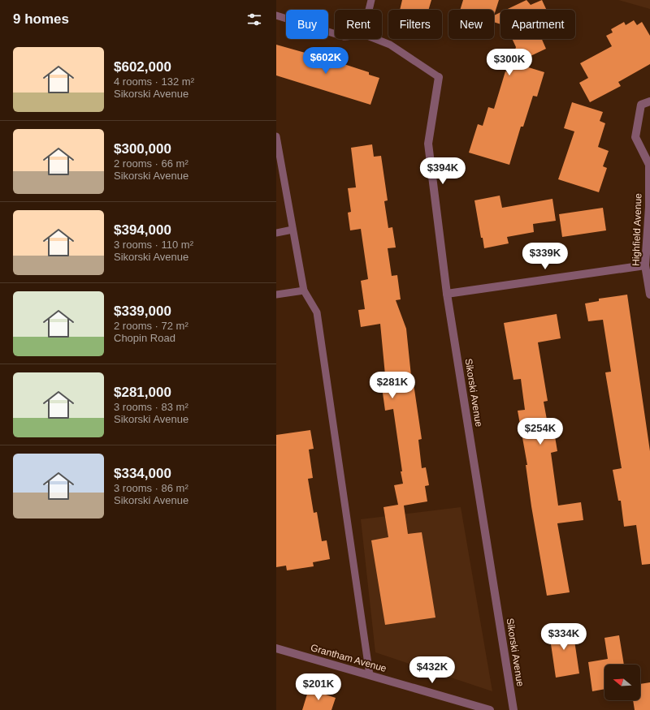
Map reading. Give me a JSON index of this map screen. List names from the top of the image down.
{
  "streets": {
    "street": ["Highfield Avenue", "Sikorski Avenue", "Grantham Avenue"]
  },
  "north": "left",
  "page": {
    "heading": "9 homes",
    "chip": [
      "Buy",
      "Rent",
      "Filters",
      "New",
      "Apartment"
    ],
    "list": [
      {
        "name": "$602,000",
        "note": "4 rooms · 132 m² · Sikorski Avenue"
      },
      {
        "name": "$300,000",
        "note": "2 rooms · 66 m² · Sikorski Avenue"
      },
      {
        "name": "$394,000",
        "note": "3 rooms · 110 m² · Sikorski Avenue"
      },
      {
        "name": "$339,000",
        "note": "2 rooms · 72 m² · Chopin Road"
      },
      {
        "name": "$281,000",
        "note": "3 rooms · 83 m² · Sikorski Avenue"
      },
      {
        "name": "$334,000",
        "note": "3 rooms · 86 m² · Sikorski Avenue"
      }
    ],
    "price": [
      "$602K",
      "$300K",
      "$394K",
      "$339K",
      "$281K",
      "$254K",
      "$334K",
      "$432K",
      "$201K"
    ]
  }
}
